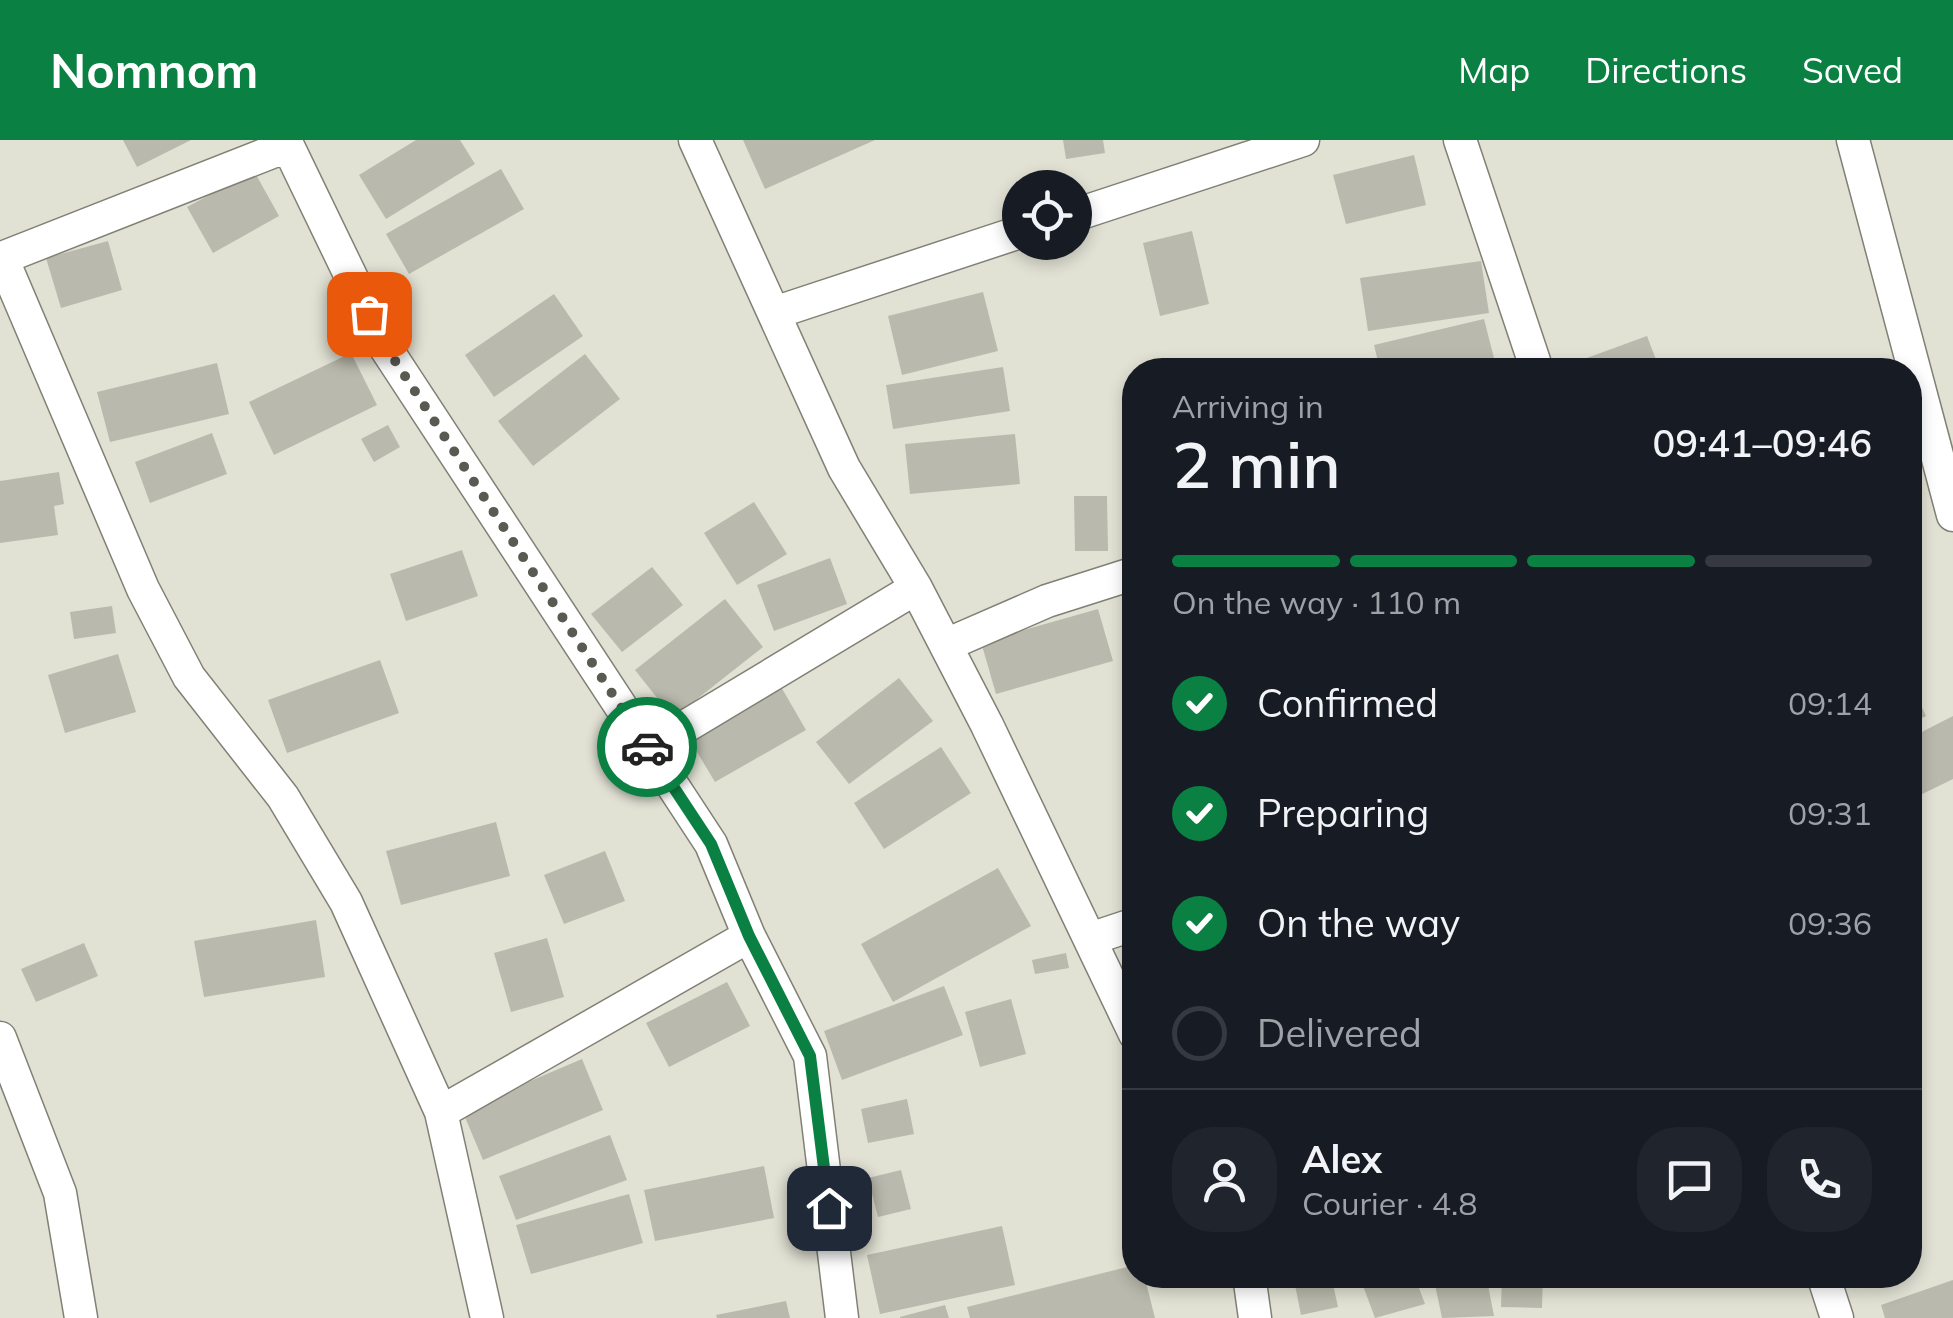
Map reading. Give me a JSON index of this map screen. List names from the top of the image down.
{
  "page": {
    "header": "Nomnom",
    "nav": ["Map", "Directions", "Saved"],
    "heading": ["2 min", "Arriving in", "09:41–09:46"],
    "panel": ["Alex", "Courier · 4.8"],
    "bar": "On the way · 110 m",
    "list": [
      ["Confirmed", "09:14"],
      ["Preparing", "09:31"],
      ["On the way", "09:36"],
      "Delivered"
    ]
  }
}
